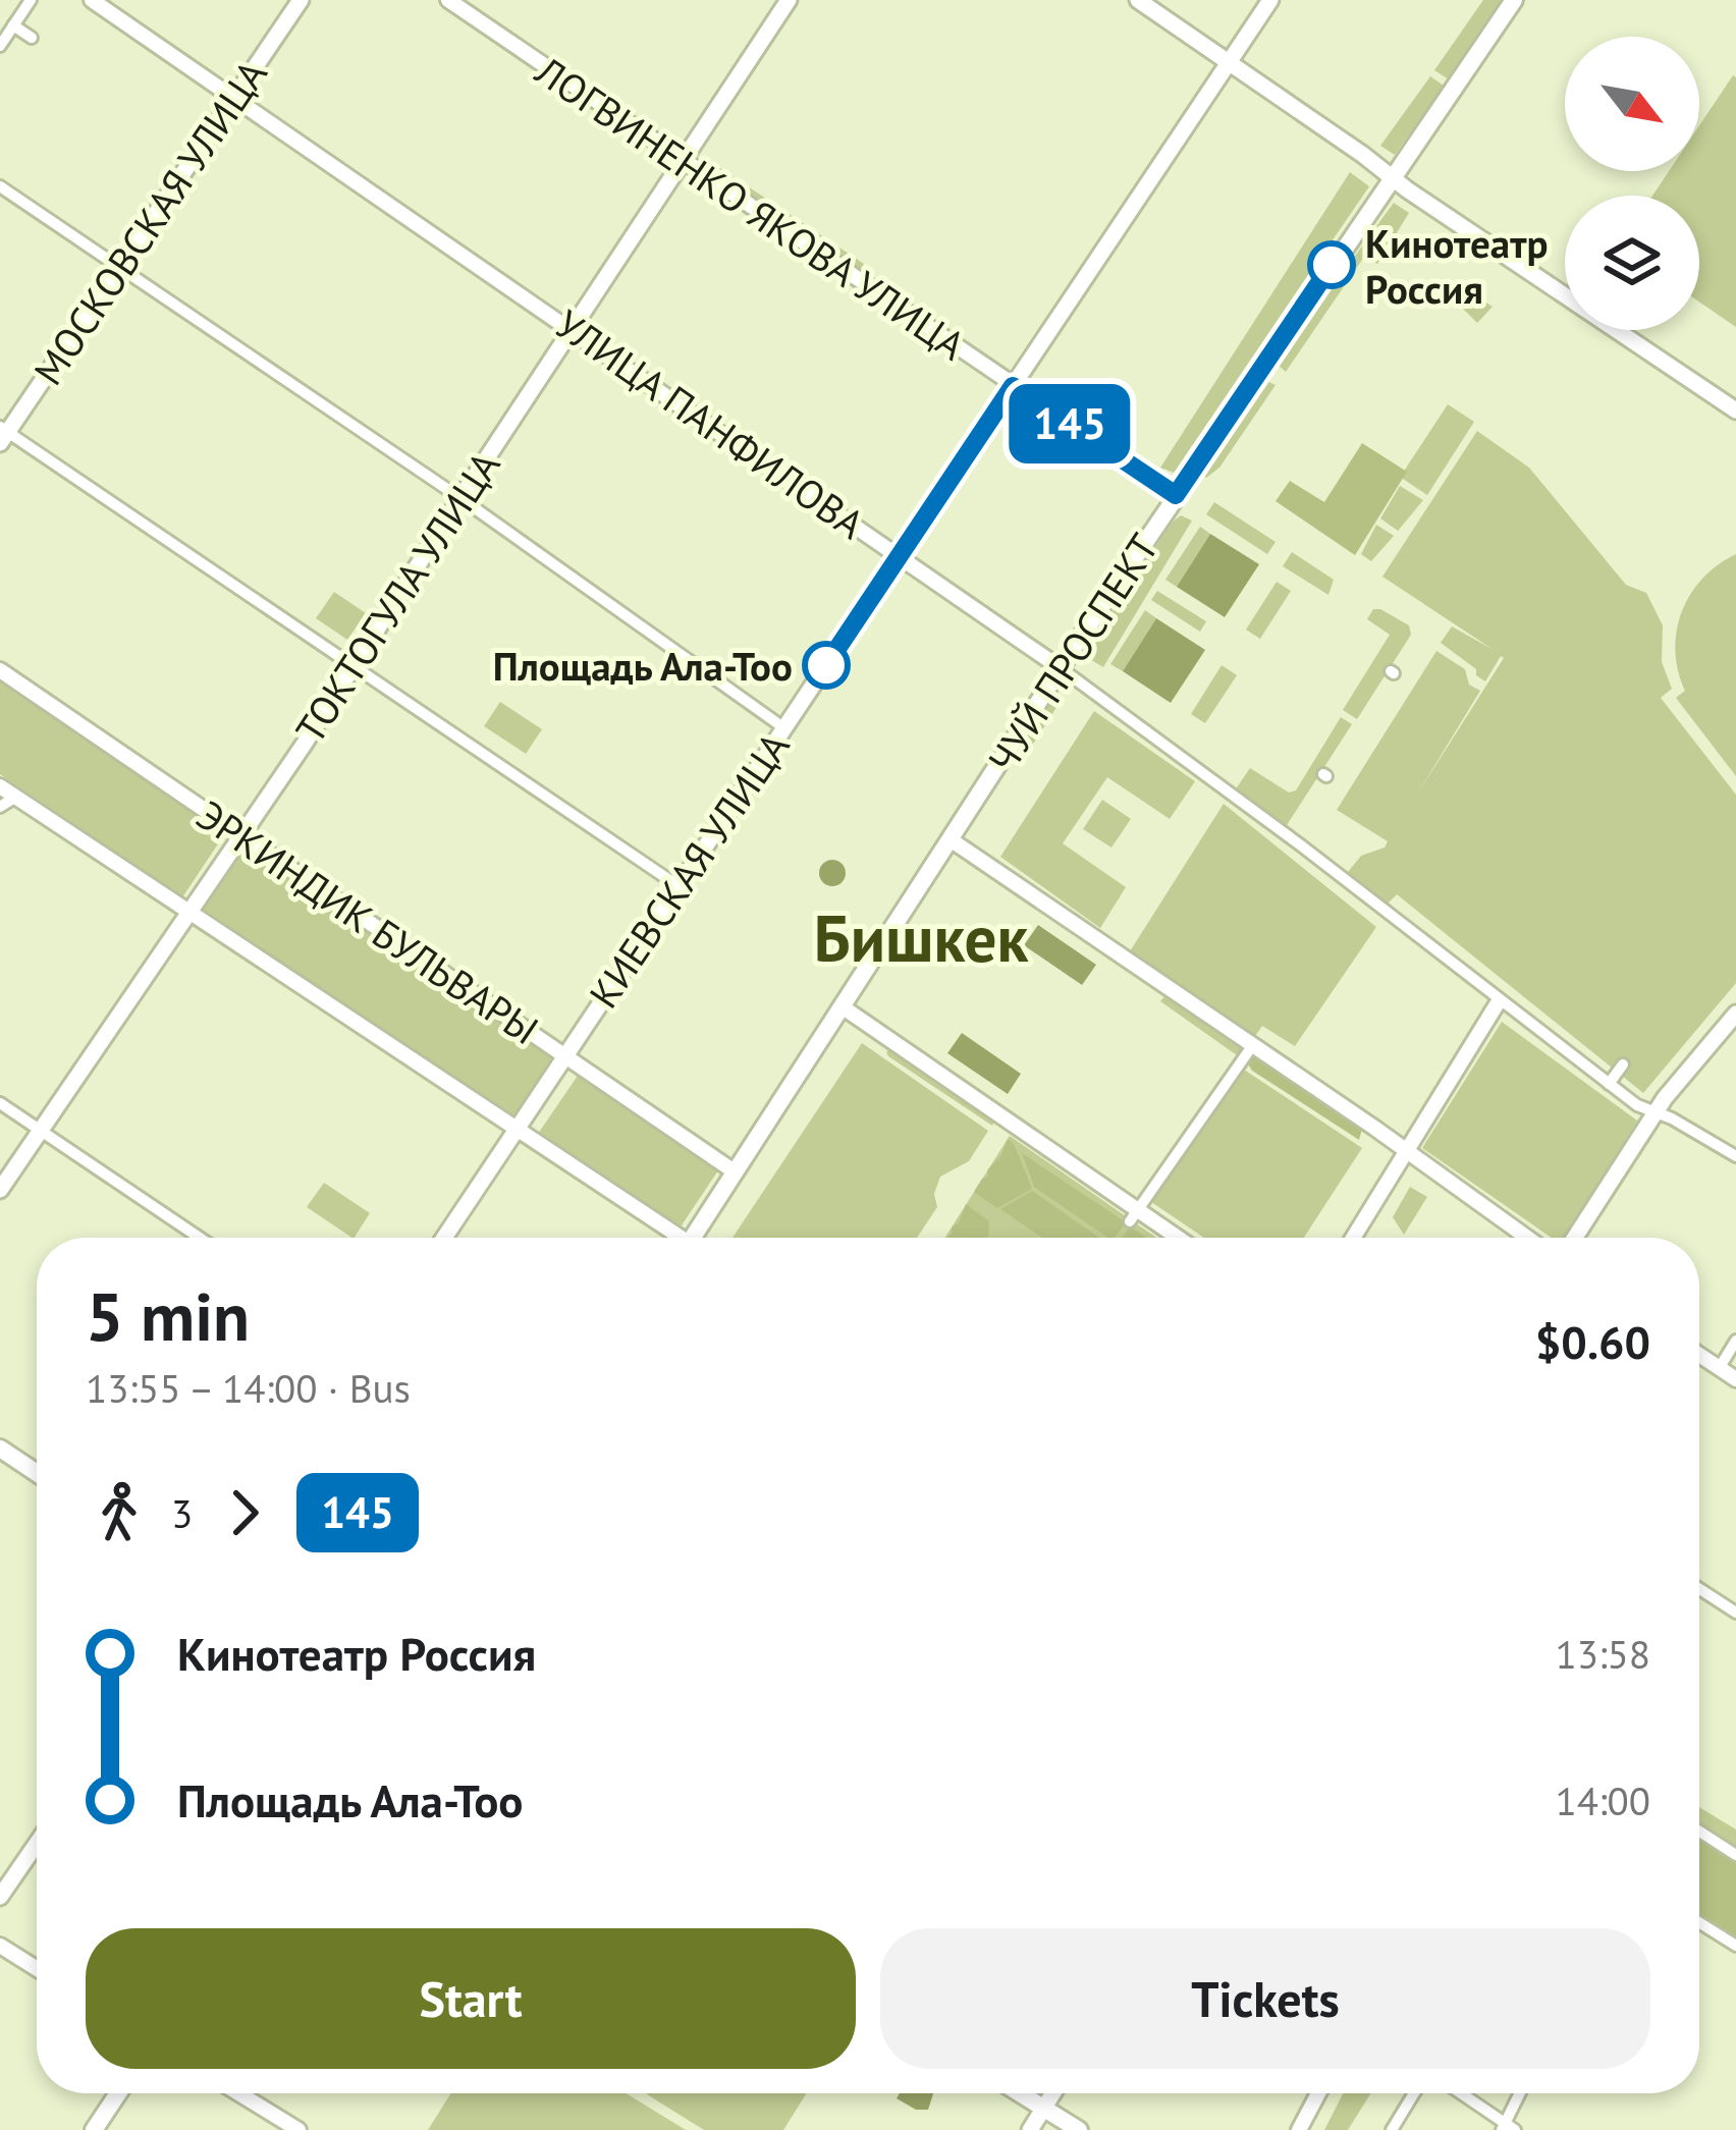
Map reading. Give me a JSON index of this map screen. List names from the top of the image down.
{
  "streets": {
    "main road": [
      "МОСКОВСКАЯ УЛИЦА",
      "ТОКТОГУЛА УЛИЦА",
      "ЧУЙ ПРОСПЕКТ",
      "КИЕВСКАЯ УЛИЦА"
    ],
    "street": ["ЛОГВИНЕНКО ЯКОВА УЛИЦА", "УЛИЦА ПАНФИЛОВА", "ЭРКИНДИК БУЛЬВАРЫ"]
  },
  "crossings": [
    ["ЛОГВИНЕНКО ЯКОВА УЛИЦА", "ТОКТОГУЛА УЛИЦА"],
    ["ЛОГВИНЕНКО ЯКОВА УЛИЦА", "ЧУЙ ПРОСПЕКТ"],
    ["ЛОГВИНЕНКО ЯКОВА УЛИЦА", "КИЕВСКАЯ УЛИЦА"],
    ["МОСКОВСКАЯ УЛИЦА", "УЛИЦА ПАНФИЛОВА"],
    ["УЛИЦА ПАНФИЛОВА", "ТОКТОГУЛА УЛИЦА"],
    ["УЛИЦА ПАНФИЛОВА", "ЧУЙ ПРОСПЕКТ"],
    ["УЛИЦА ПАНФИЛОВА", "КИЕВСКАЯ УЛИЦА"],
    ["ТОКТОГУЛА УЛИЦА", "ЭРКИНДИК БУЛЬВАРЫ"],
    ["ЧУЙ ПРОСПЕКТ", "ЭРКИНДИК БУЛЬВАРЫ"],
    ["КИЕВСКАЯ УЛИЦА", "ЭРКИНДИК БУЛЬВАРЫ"]
  ],
  "districts": ["Бишкек"],
  "places": ["Кинотеатр Россия", "Площадь Ала-Тоо"],
  "lines": ["bus line 145"],
  "north": "bottom right",
  "page": {
    "on_map": "145",
    "heading": ["5 min", "13:55 – 14:00 · Bus", "$0.60"],
    "legs": ["3", "145"],
    "list": [
      {
        "name": "Кинотеатр Россия",
        "value": "13:58"
      },
      {
        "name": "Площадь Ала-Тоо",
        "value": "14:00"
      }
    ],
    "buttons": ["Start", "Tickets"]
  }
}
